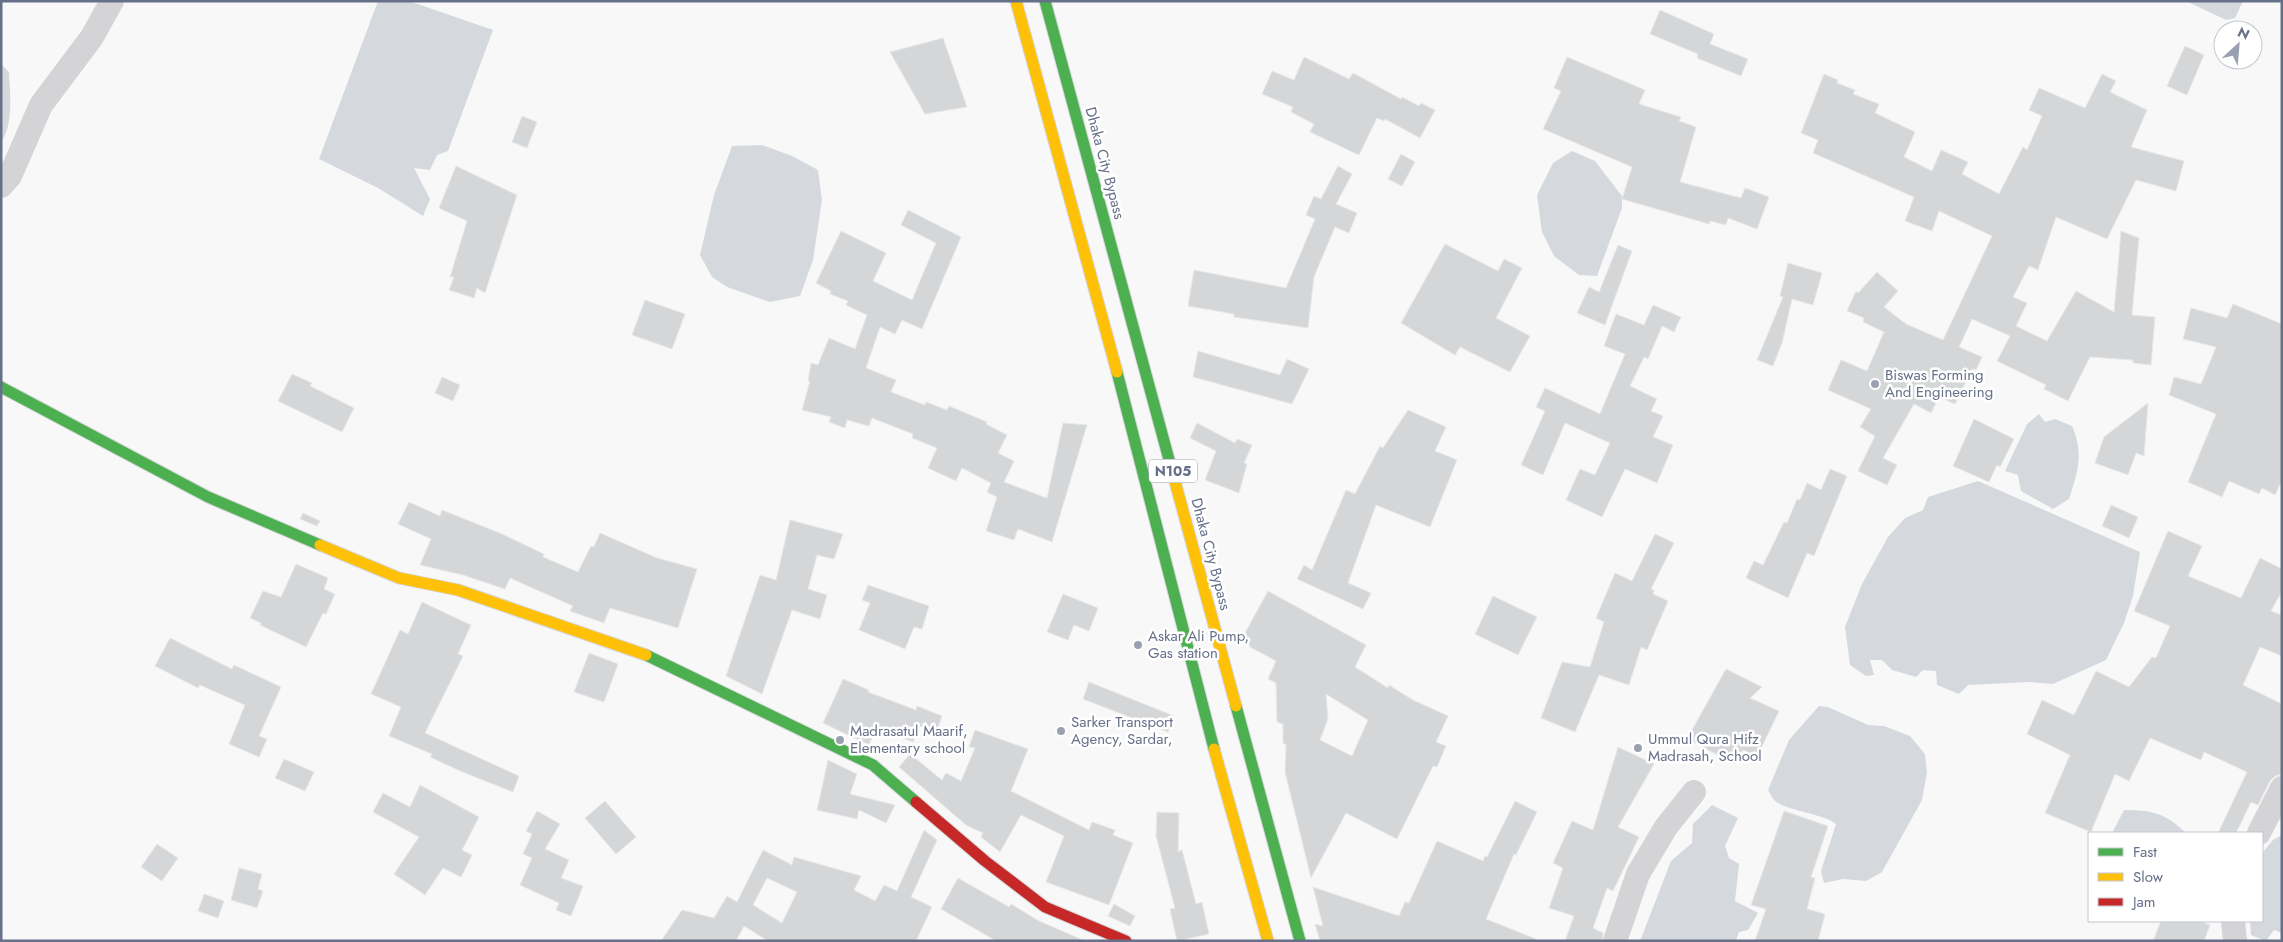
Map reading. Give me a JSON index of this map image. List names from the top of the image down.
{
  "streets": {
    "main road": ["Dhaka City Bypass", "N105"]
  },
  "places": [
    "Biswas Forming And Engineering",
    "Askar Ali Pump, Gas station",
    "Sarker Transport Agency, Sardar,",
    "Madrasatul Maarif, Elementary school",
    "Ummul Qura Hifz Madrasah, School"
  ],
  "legend": ["Fast", "Slow", "Jam"],
  "north": "top right"
}
